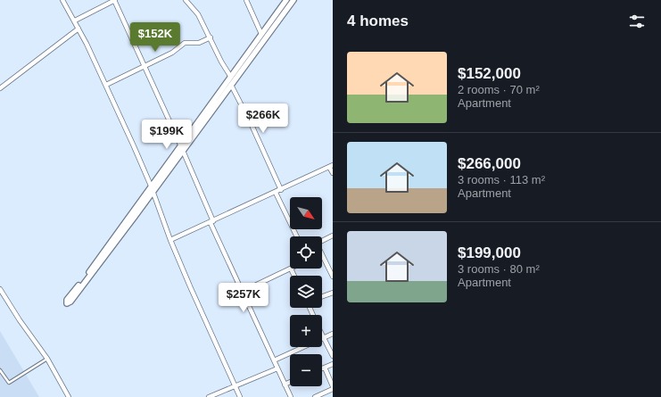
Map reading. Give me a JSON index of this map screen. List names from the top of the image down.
{
  "north": "bottom right",
  "page": {
    "heading": "4 homes",
    "price": [
      "$152K",
      "$266K",
      "$199K",
      "$257K"
    ],
    "list": [
      {
        "name": "$152,000",
        "note": "2 rooms · 70 m² · Apartment"
      },
      {
        "name": "$266,000",
        "note": "3 rooms · 113 m² · Apartment"
      },
      {
        "name": "$199,000",
        "note": "3 rooms · 80 m² · Apartment"
      }
    ],
    "map_buttons": ["+", "−"]
  }
}
